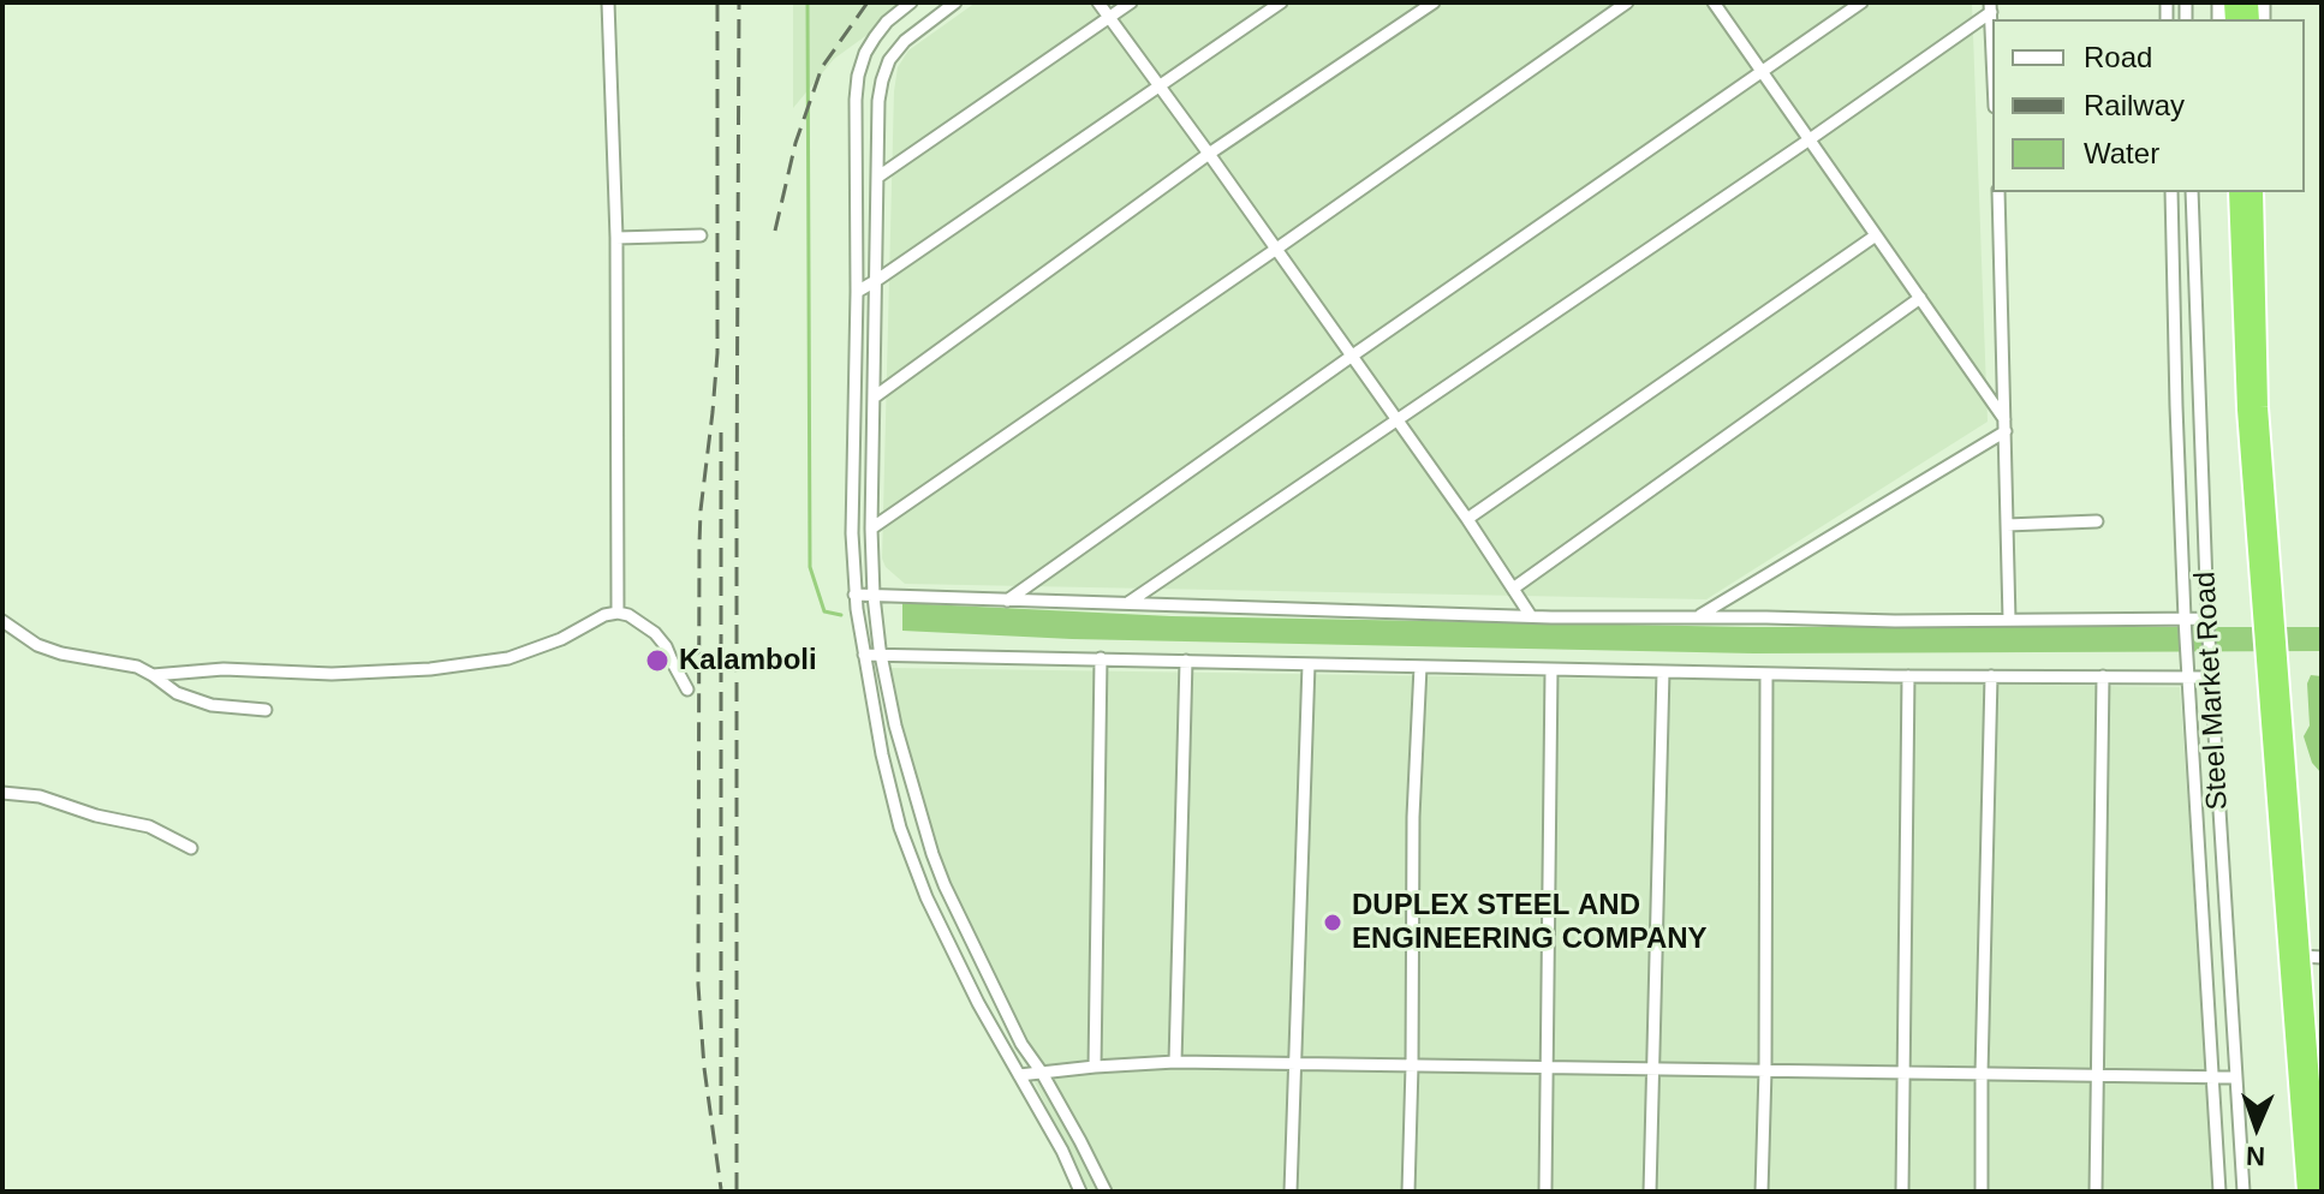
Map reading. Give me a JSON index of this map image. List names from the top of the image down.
{
  "streets": {
    "street": ["Steel Market Road"]
  },
  "places": ["Kalamboli", "DUPLEX STEEL AND ENGINEERING COMPANY"],
  "legend": ["Road", "Railway", "Water"],
  "north": "bottom"
}
